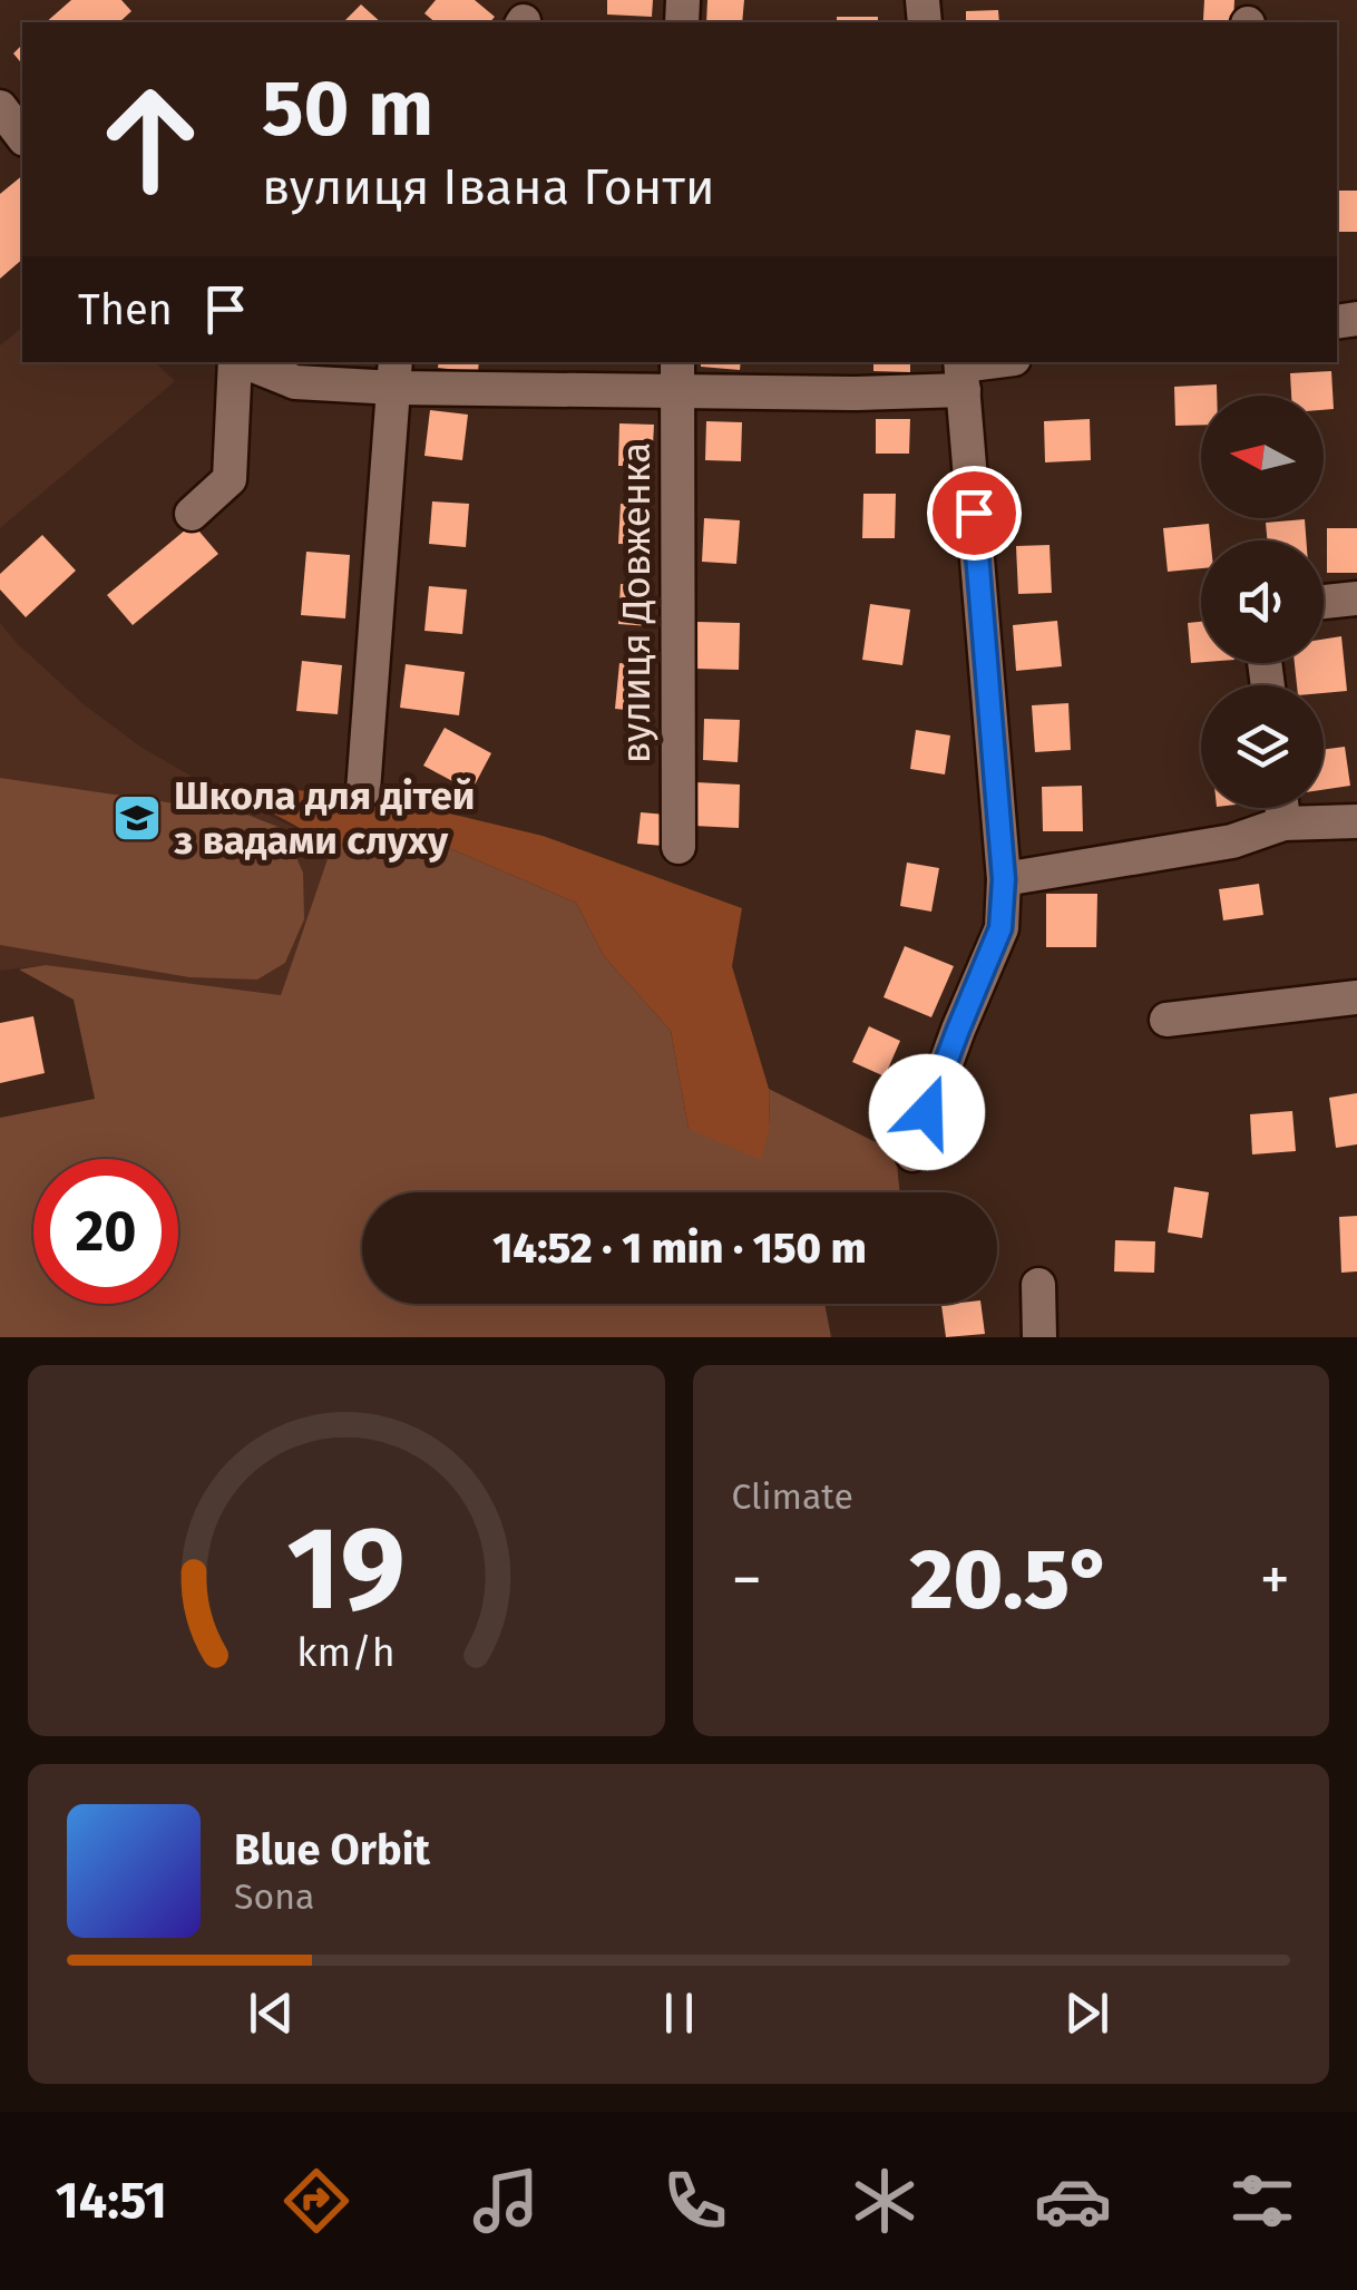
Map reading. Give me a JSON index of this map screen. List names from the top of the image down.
{
  "streets": {
    "street": ["вулиця Довженка"]
  },
  "places": {
    "school or university": ["Школа для дітей з вадами слуху"]
  },
  "north": "left",
  "page": {
    "turn": ["50 m", "вулиця Івана Гонти"],
    "then": "Then",
    "limit": "20",
    "trip": "14:52 · 1 min · 150 m",
    "tile": "Climate",
    "heat": ["−", "20.5°", "+"],
    "song": ["Blue Orbit", "Sona"],
    "tabs": "14:51",
    "gauge": ["19", "km/h"]
  }
}
